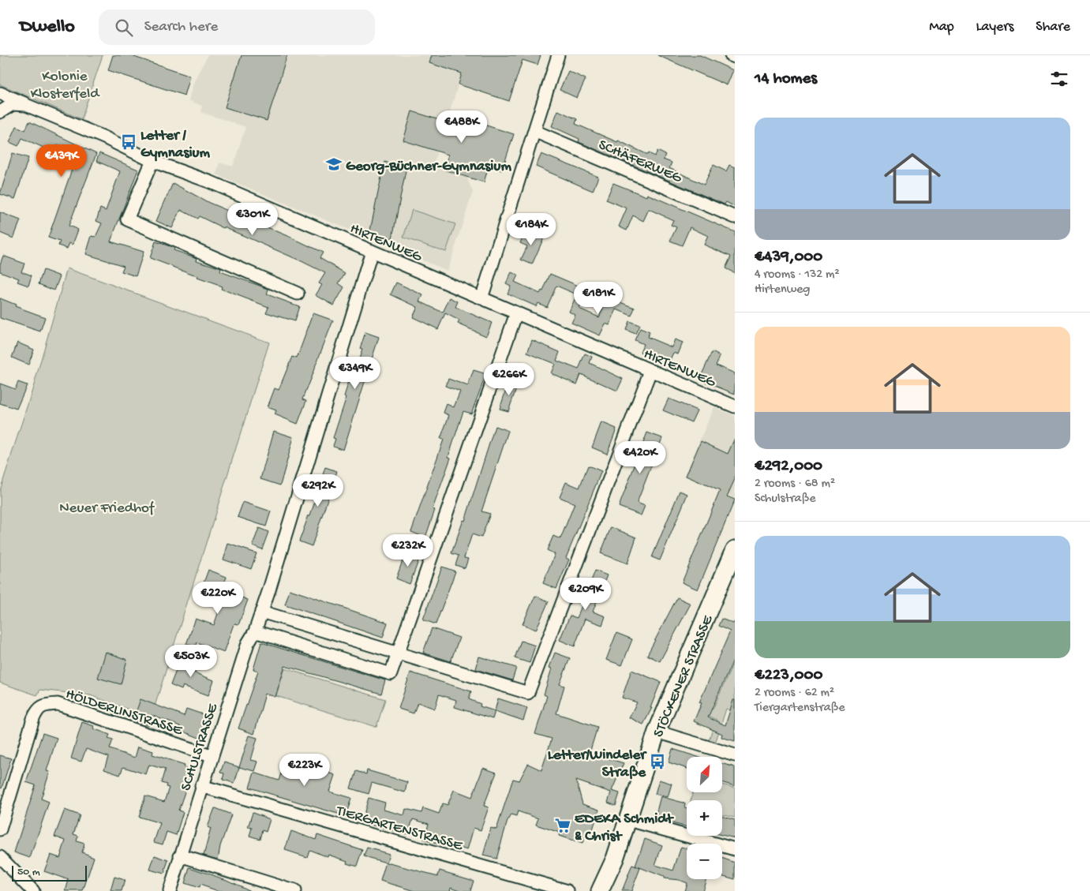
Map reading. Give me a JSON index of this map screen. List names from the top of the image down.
{
  "streets": {
    "main road": ["STÖCKENER STRASSE"],
    "street": [
      "SCHÄFERWEG",
      "HIRTENWEG",
      "HÖLDERLINSTRASSE",
      "SCHULSTRASSE",
      "TIERGARTENSTRASSE"
    ]
  },
  "crossings": [
    ["HIRTENWEG", "SCHULSTRASSE"],
    ["HÖLDERLINSTRASSE", "SCHULSTRASSE"],
    ["SCHULSTRASSE", "TIERGARTENSTRASSE"]
  ],
  "parks": ["Kolonie Klosterfeld", "Neuer Friedhof"],
  "places": {
    "bus stop": ["Letter / Gymnasium", "Letter/Windeler Straße"],
    "school or university": ["Georg-Büchner-Gymnasium"],
    "supermarket": ["EDEKA Schmidt & Christ"]
  },
  "scale_bar": "50 m",
  "north": "top right",
  "page": {
    "header": "Dwello",
    "search": "Search here",
    "nav": ["Map", "Layers", "Share"],
    "heading": "14 homes",
    "list": [
      {
        "name": "€439,000",
        "note": "4 rooms · 132 m² · Hirtenweg"
      },
      {
        "name": "€292,000",
        "note": "2 rooms · 68 m² · Schulstraße"
      },
      {
        "name": "€223,000",
        "note": "2 rooms · 62 m² · Tiergartenstraße"
      }
    ],
    "price": [
      "€488K",
      "€439K",
      "€301K",
      "€184K",
      "€181K",
      "€349K",
      "€266K",
      "€420K",
      "€292K",
      "€232K",
      "€209K",
      "€220K",
      "€503K",
      "€223K"
    ],
    "map_buttons": ["+", "−"],
    "scale": "50 m"
  }
}
